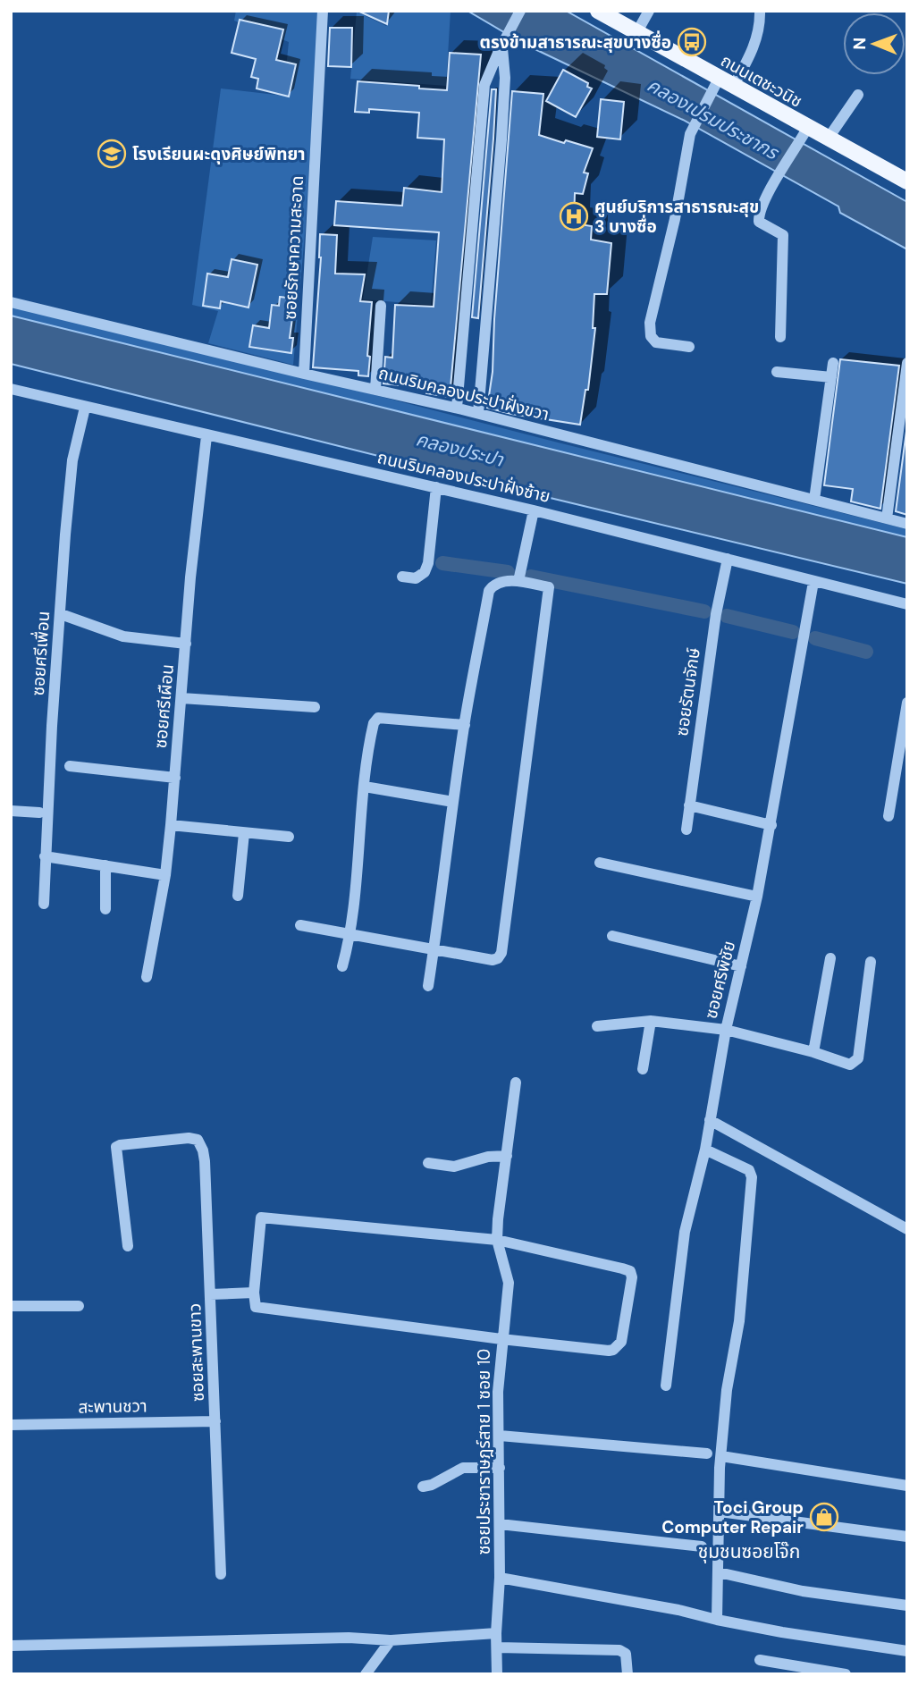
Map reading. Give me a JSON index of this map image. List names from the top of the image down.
{
  "streets": {
    "main road": ["ถนนเตชะวนิช"],
    "street": [
      "ซอยรักษาความสะอาด",
      "ถนนริมคลองประปาฝั่งขวา",
      "ถนนริมคลองประปาฝั่งซ้าย",
      "ซอยศรีเพื่อน",
      "ซอยรัตนจักษ์",
      "ซอยศรีเผือน",
      "ซอยศรีพิชัย",
      "ซอยสะพานขาว",
      "สะพานชวา",
      "ซอยประชาราษฎร์สาย 1 ซอย 10"
    ]
  },
  "crossings": [
    ["ซอยรักษาความสะอาด", "ถนนริมคลองประปาฝั่งขวา"],
    ["ถนนริมคลองประปาฝั่งซ้าย", "ซอยศรีเพื่อน"],
    ["ถนนริมคลองประปาฝั่งซ้าย", "ซอยรัตนจักษ์"],
    ["ถนนริมคลองประปาฝั่งซ้าย", "ซอยศรีเผือน"],
    ["ถนนริมคลองประปาฝั่งซ้าย", "ซอยศรีพิชัย"],
    ["ซอยสะพานขาว", "สะพานชวา"]
  ],
  "districts": ["ชุมชนซอยโจ๊ก"],
  "water": ["คลองเปรมประชากร", "คลองประปา"],
  "places": {
    "bus stop": ["ตรงข้ามสาธารณะสุขบางซื่อ"],
    "school or university": ["โรงเรียนผะดุงศิษย์พิทยา"],
    "hospital": ["ศูนย์บริการสาธารณะสุข 3 บางซื่อ"],
    "shop": ["Toci Group Computer Repair"]
  },
  "north": "left"
}
